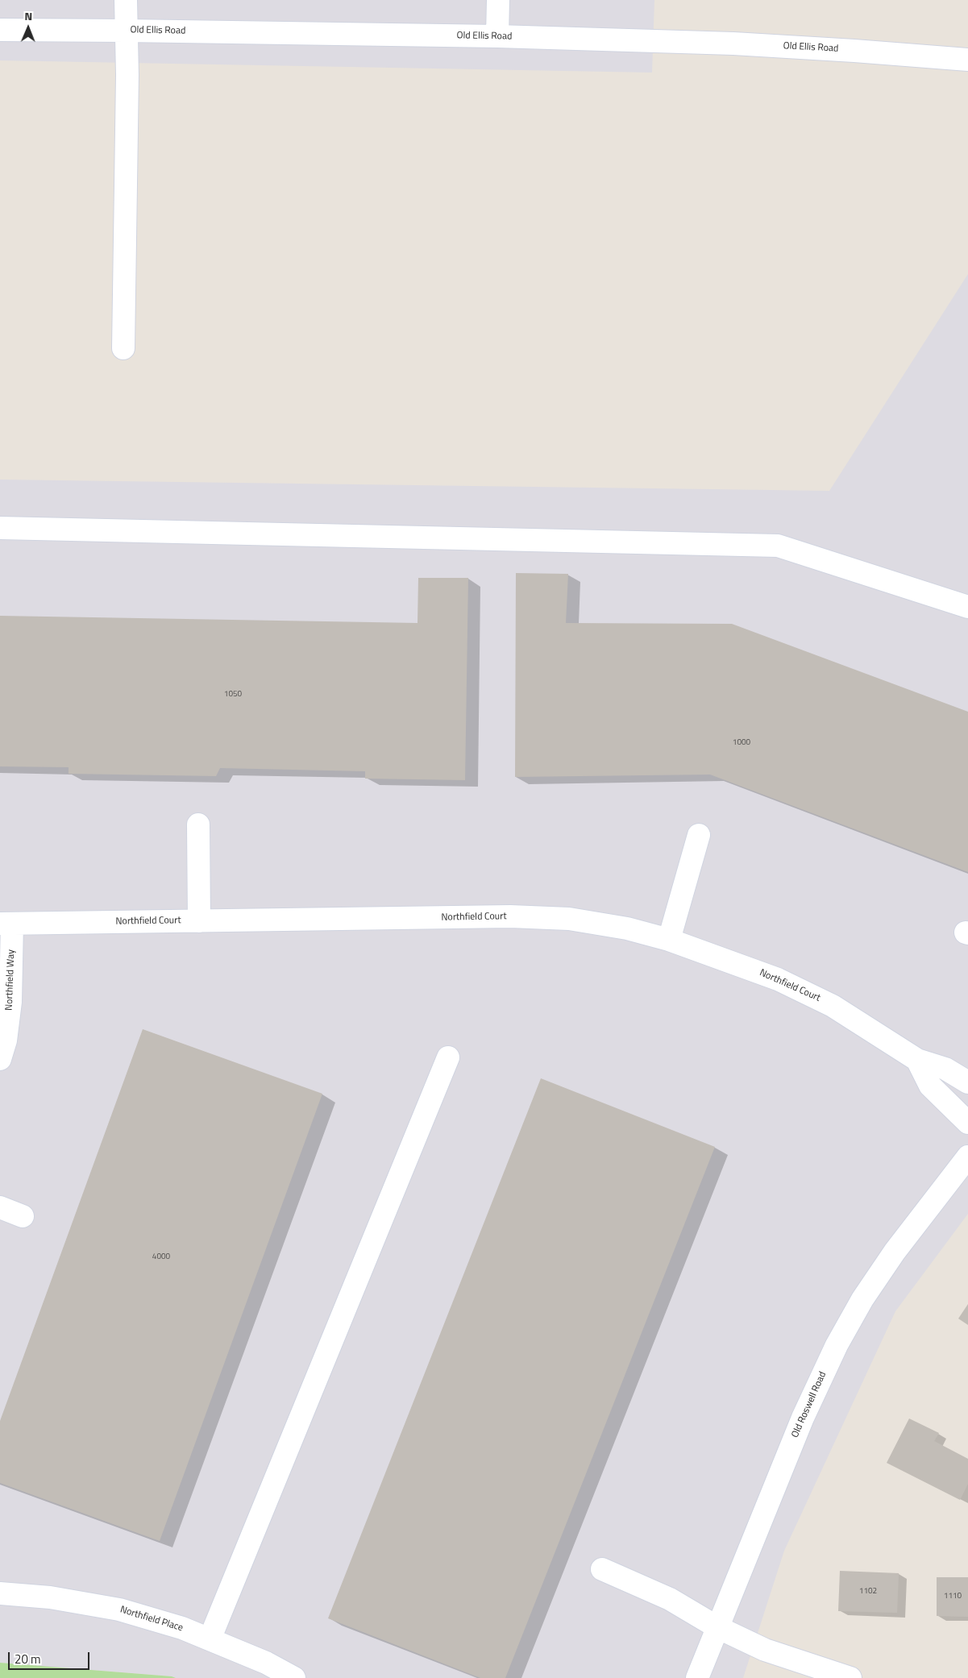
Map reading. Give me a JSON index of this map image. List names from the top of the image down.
{
  "streets": {
    "street": [
      "Old Ellis Road",
      "Northfield Court",
      "Northfield Way",
      "Old Roswell Road",
      "Northfield Place"
    ]
  },
  "crossings": [
    ["Northfield Court", "Northfield Way"]
  ],
  "house_numbers": [
    "1050",
    "1000",
    "4000",
    "1102",
    "1110"
  ],
  "scale_bar": "20 m",
  "north": "top"
}
